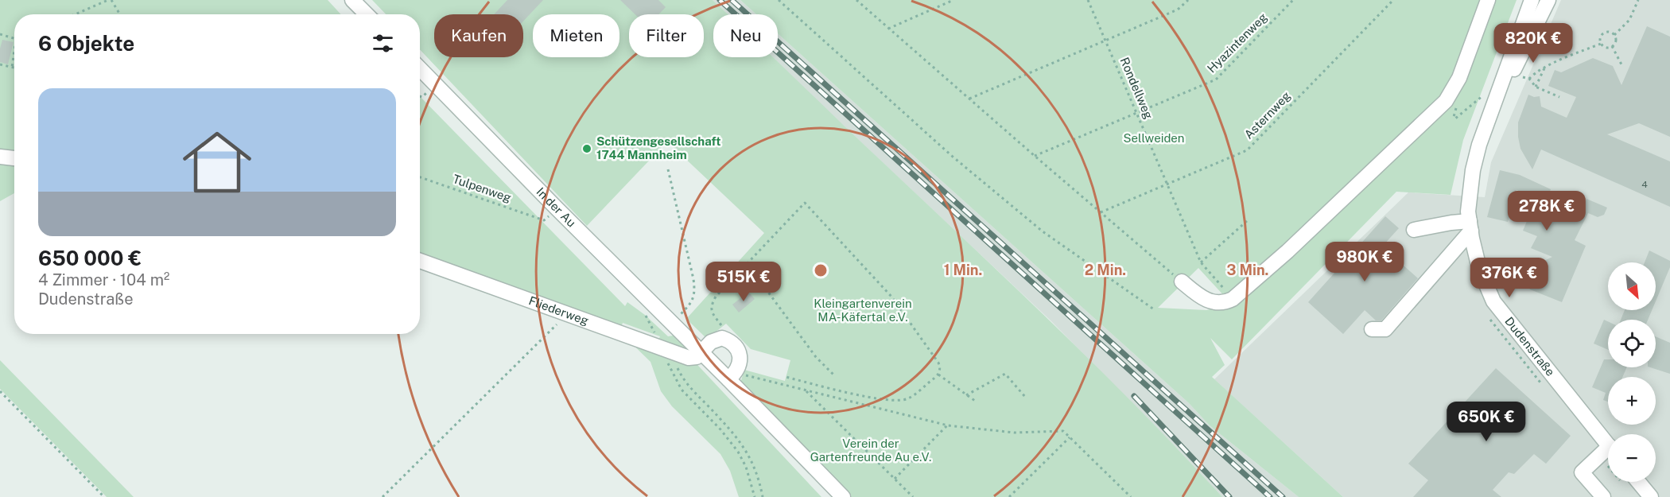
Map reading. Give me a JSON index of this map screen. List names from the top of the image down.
{
  "streets": {
    "street": ["In der Au", "Fliederweg", "Dudenstraße"],
    "path": [
      "Hyazintenweg",
      "Rondellweg",
      "Asternweg",
      "Tulpenweg"
    ]
  },
  "crossings": [
    ["Hyazintenweg", "Rondellweg"],
    ["Rondellweg", "Asternweg"],
    ["In der Au", "Fliederweg"]
  ],
  "parks": ["Sellweiden", "Kleingartenverein MA-Käfertal e.V.", "Verein der Gartenfreunde Au e.V."],
  "places": ["Schützengesellschaft 1744 Mannheim"],
  "house_numbers": ["4"],
  "north": "bottom right",
  "page": {
    "chip": [
      "Kaufen",
      "Mieten",
      "Filter",
      "Neu"
    ],
    "heading": "6 Objekte",
    "price": [
      "820K €",
      "278K €",
      "980K €",
      "376K €",
      "515K €",
      "650K €"
    ],
    "list": [
      {
        "name": "650 000 €",
        "note": "4 Zimmer · 104 m² · Dudenstraße"
      }
    ],
    "map_buttons": ["+", "−"]
  },
  "rings": ["1 Min.", "2 Min.", "3 Min."]
}
